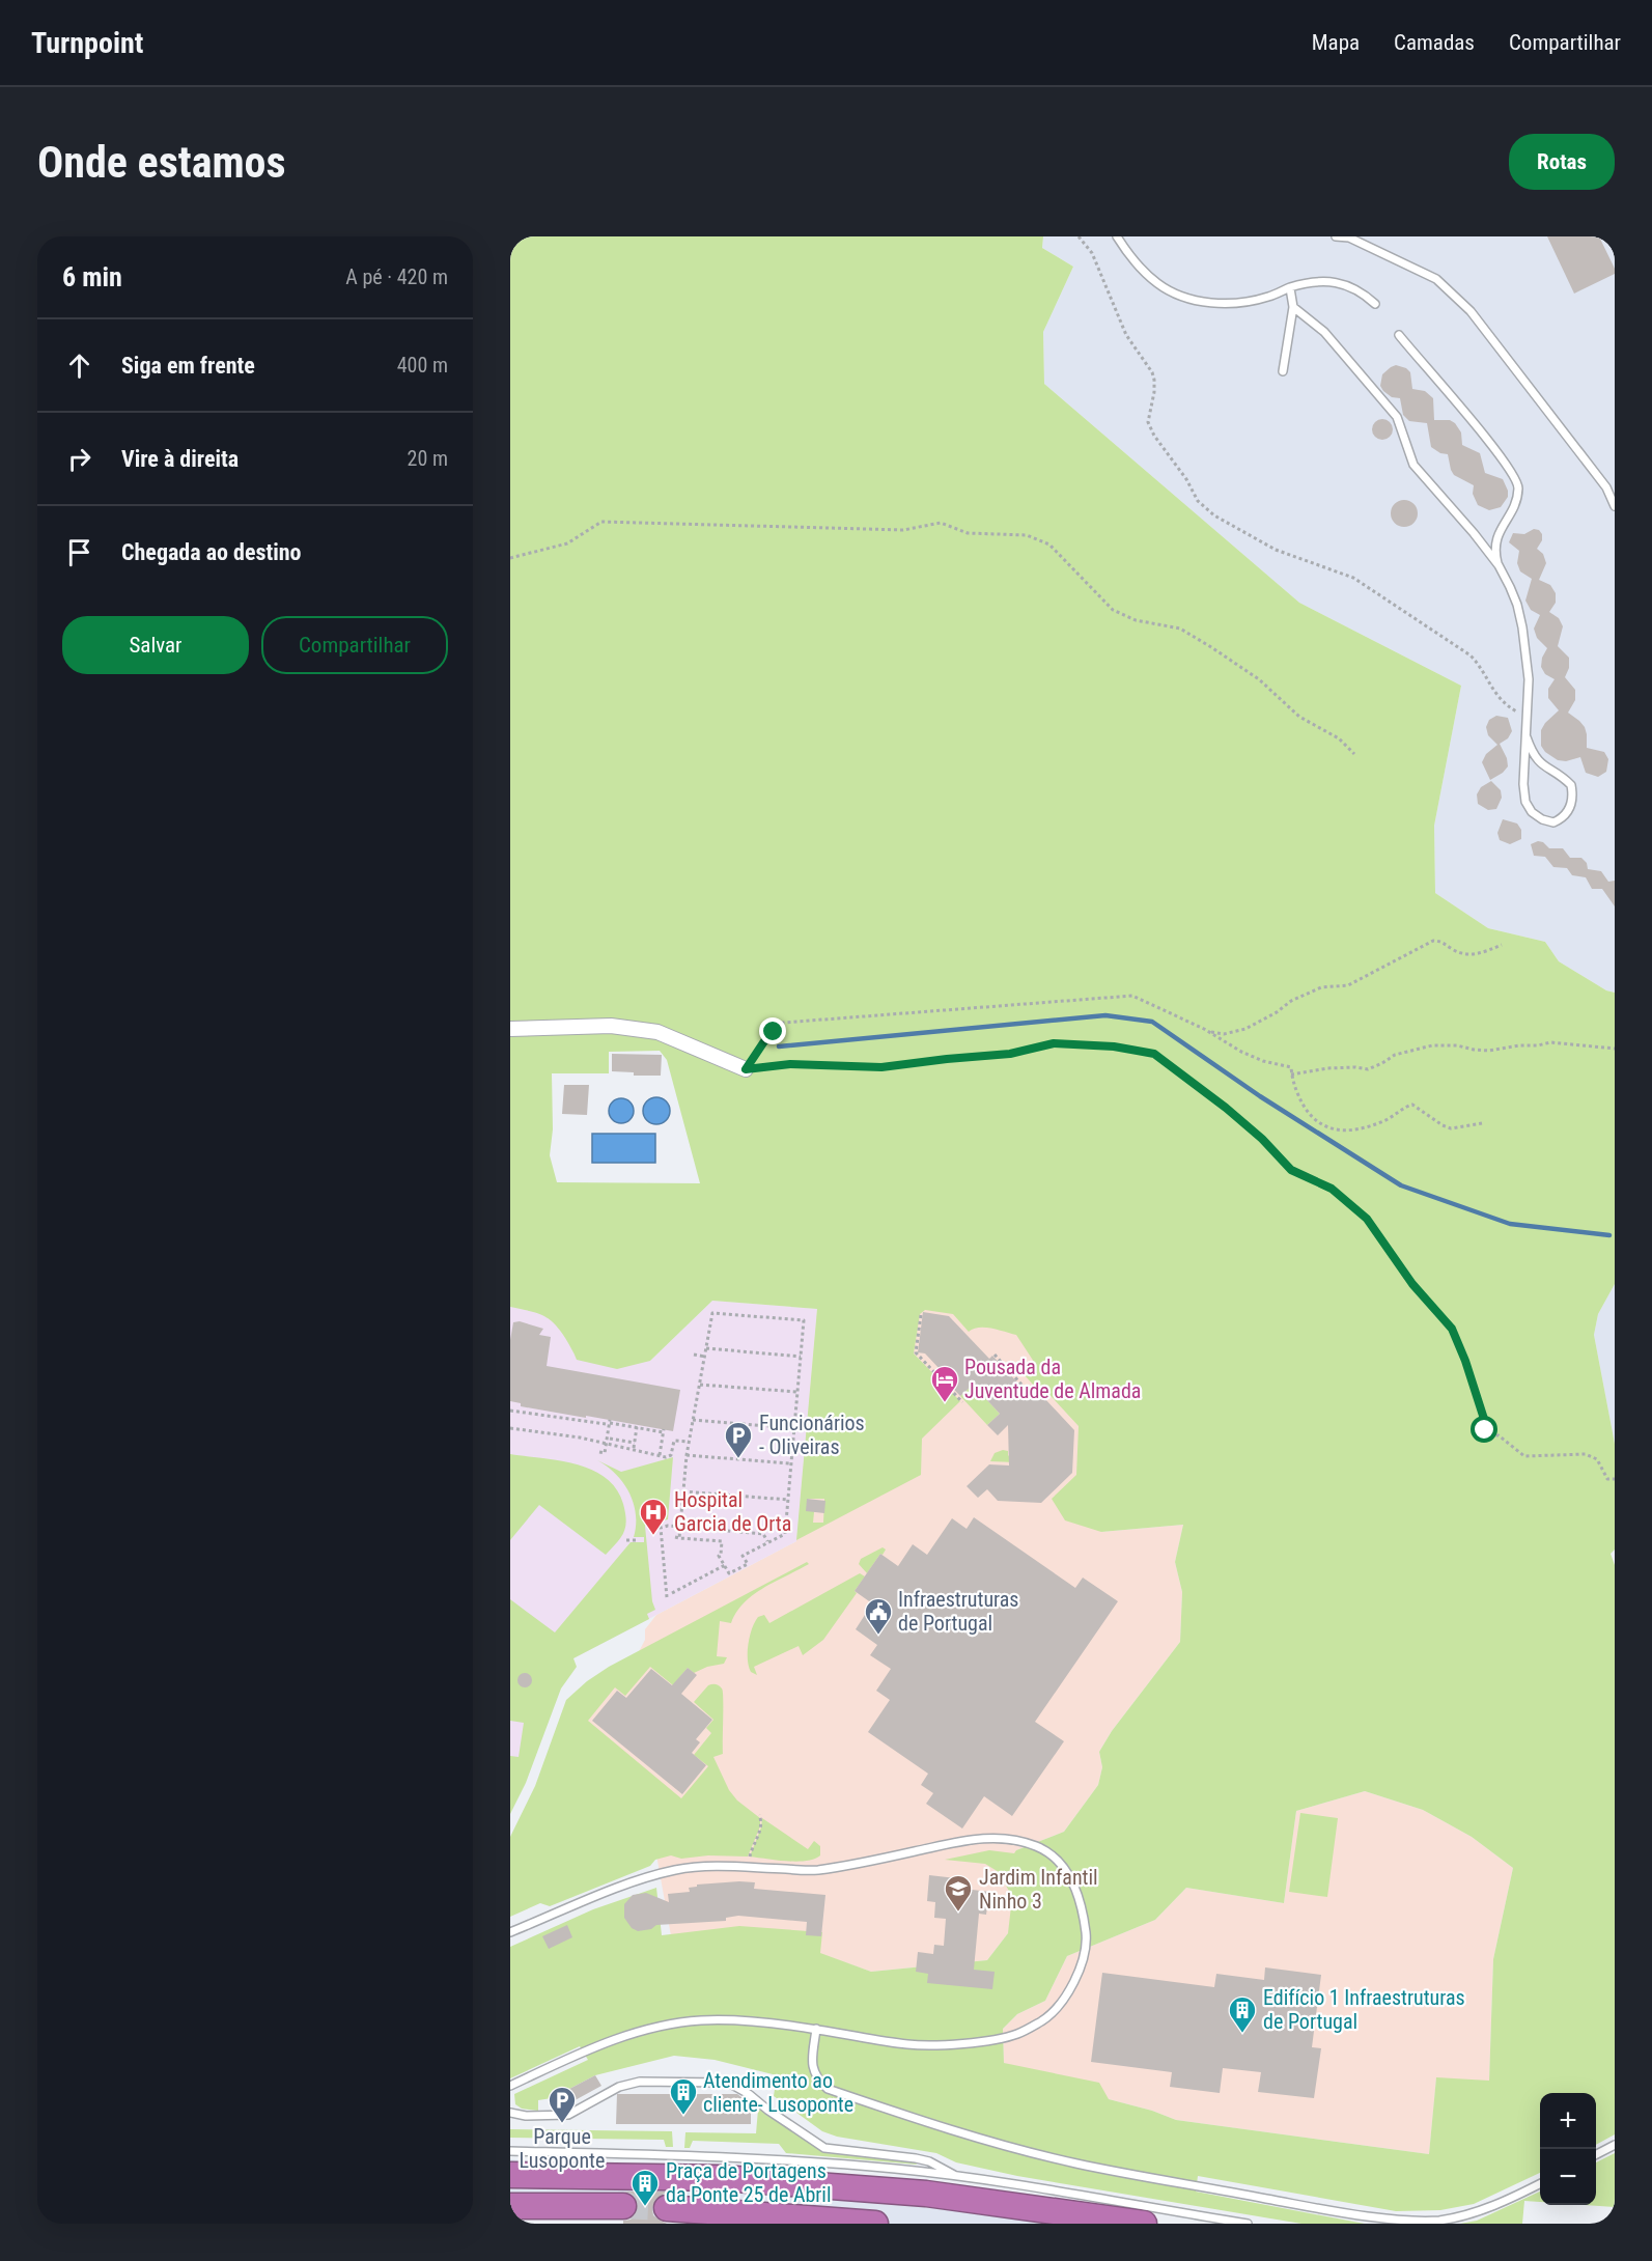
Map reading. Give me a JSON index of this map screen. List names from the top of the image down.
{
  "places": {
    "hotel": ["Pousada da Juventude de Almada"],
    "parking": ["Funcionários - Oliveiras", "Parque Lusoponte"],
    "hospital": ["Hospital Garcia de Orta"],
    "public building": ["Infraestruturas de Portugal"],
    "school or university": ["Jardim Infantil Ninho 3"],
    "building": ["Edifício 1 Infraestruturas de Portugal", "Atendimento ao cliente- Lusoponte", "Praça de Portagens da Ponte 25 de Abril"]
  },
  "page": {
    "header": "Turnpoint",
    "nav": ["Mapa", "Camadas", "Compartilhar"],
    "buttons": [
      "Rotas",
      ["Salvar", "Compartilhar"]
    ],
    "title": "Onde estamos",
    "heading": ["6 min", "A pé · 420 m"],
    "list": [
      ["Siga em frente", "400 m"],
      ["Vire à direita", "20 m"],
      "Chegada ao destino"
    ],
    "map_buttons": ["+", "−"]
  }
}
